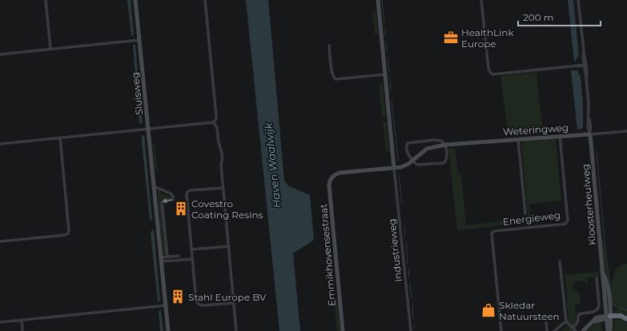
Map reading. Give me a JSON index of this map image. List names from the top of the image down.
{
  "streets": {
    "street": [
      "Sluisweg",
      "Weteringweg",
      "Kloosterheulweg",
      "Energieweg",
      "Industrieweg",
      "Emmikhovensestraat"
    ]
  },
  "crossings": [
    ["Weteringweg", "Kloosterheulweg"],
    ["Weteringweg", "Energieweg"],
    ["Industrieweg", "Emmikhovensestraat"]
  ],
  "water": ["Haven Waalwijk"],
  "places": {
    "office": ["HealthLink Europe"],
    "building": ["Covestro Coating Resins", "Stahl Europe BV"],
    "shop": ["Skledar Natuursteen"]
  },
  "scale_bar": "200 m"
}
